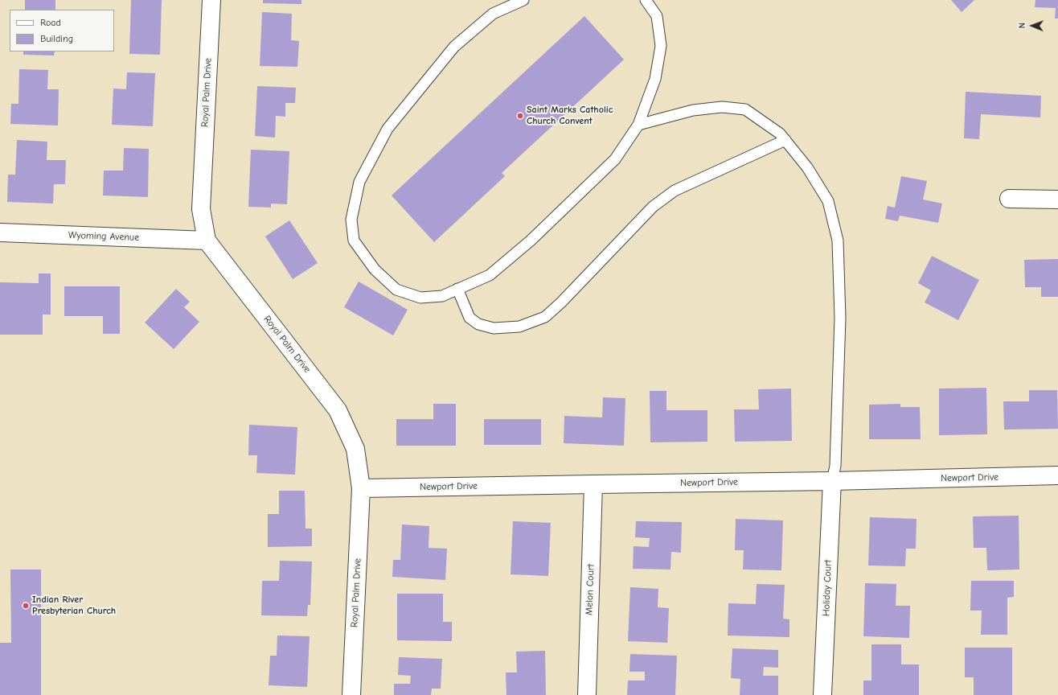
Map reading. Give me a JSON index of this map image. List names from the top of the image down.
{
  "streets": {
    "street": [
      "Royal Palm Drive",
      "Wyoming Avenue",
      "Newport Drive",
      "Holiday Court",
      "Melon Court"
    ]
  },
  "crossings": [
    ["Royal Palm Drive", "Wyoming Avenue"],
    ["Royal Palm Drive", "Newport Drive"],
    ["Newport Drive", "Holiday Court"],
    ["Newport Drive", "Melon Court"]
  ],
  "places": ["Saint Marks Catholic Church Convent", "Indian River Presbyterian Church"],
  "legend": ["Road", "Building"],
  "north": "left"
}
